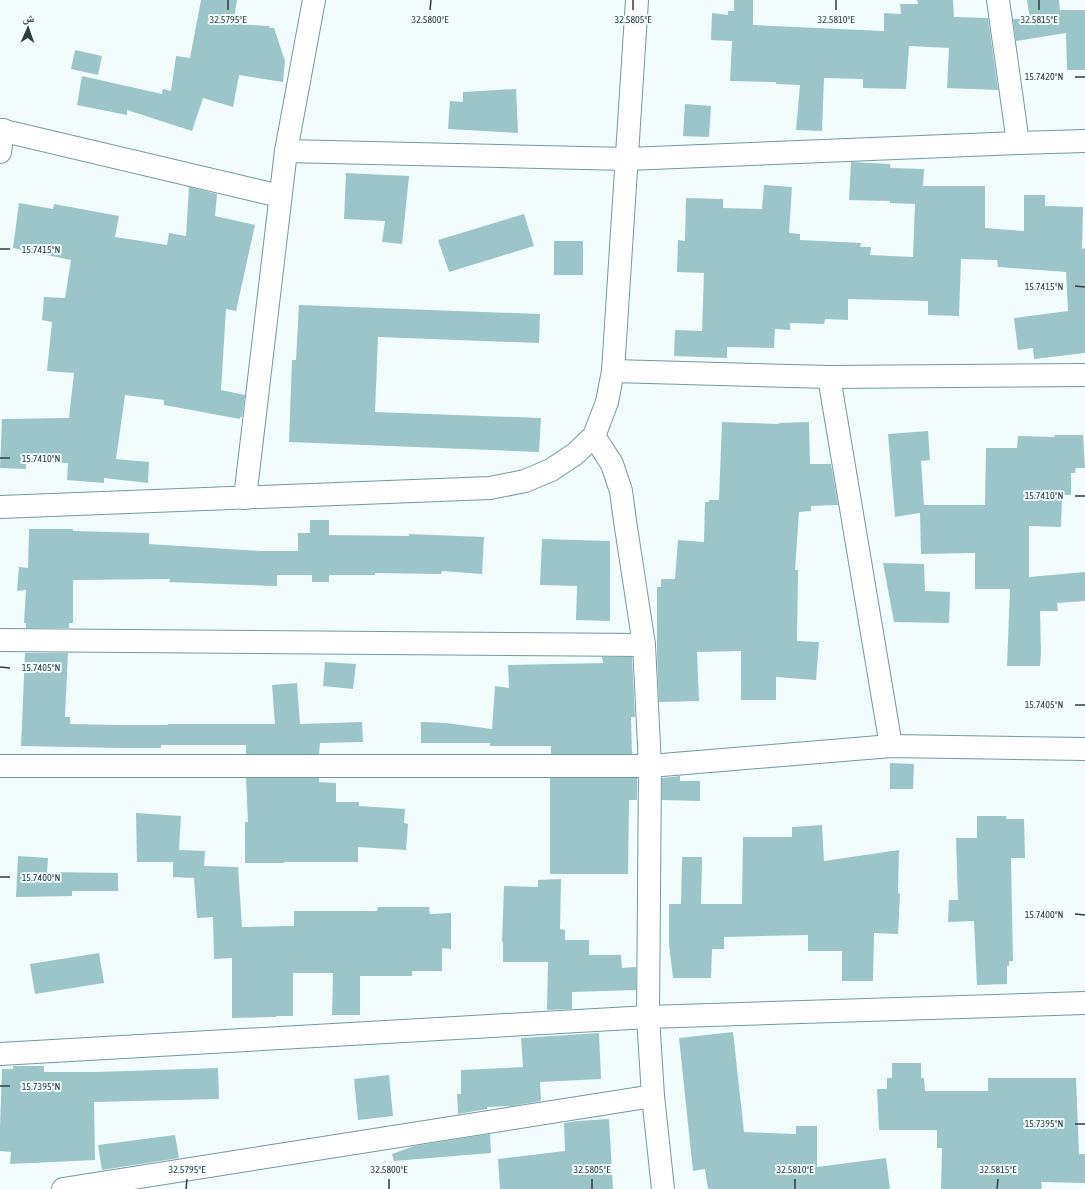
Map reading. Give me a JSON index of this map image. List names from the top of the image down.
{
  "north": "top",
  "coordinates": [
    "32.5795°E",
    "32.5800°E",
    "32.5805°E",
    "32.5810°E",
    "32.5815°E",
    "15.7420°N",
    "15.7415°N",
    "15.7410°N",
    "15.7405°N",
    "15.7400°N",
    "15.7395°N"
  ]
}
